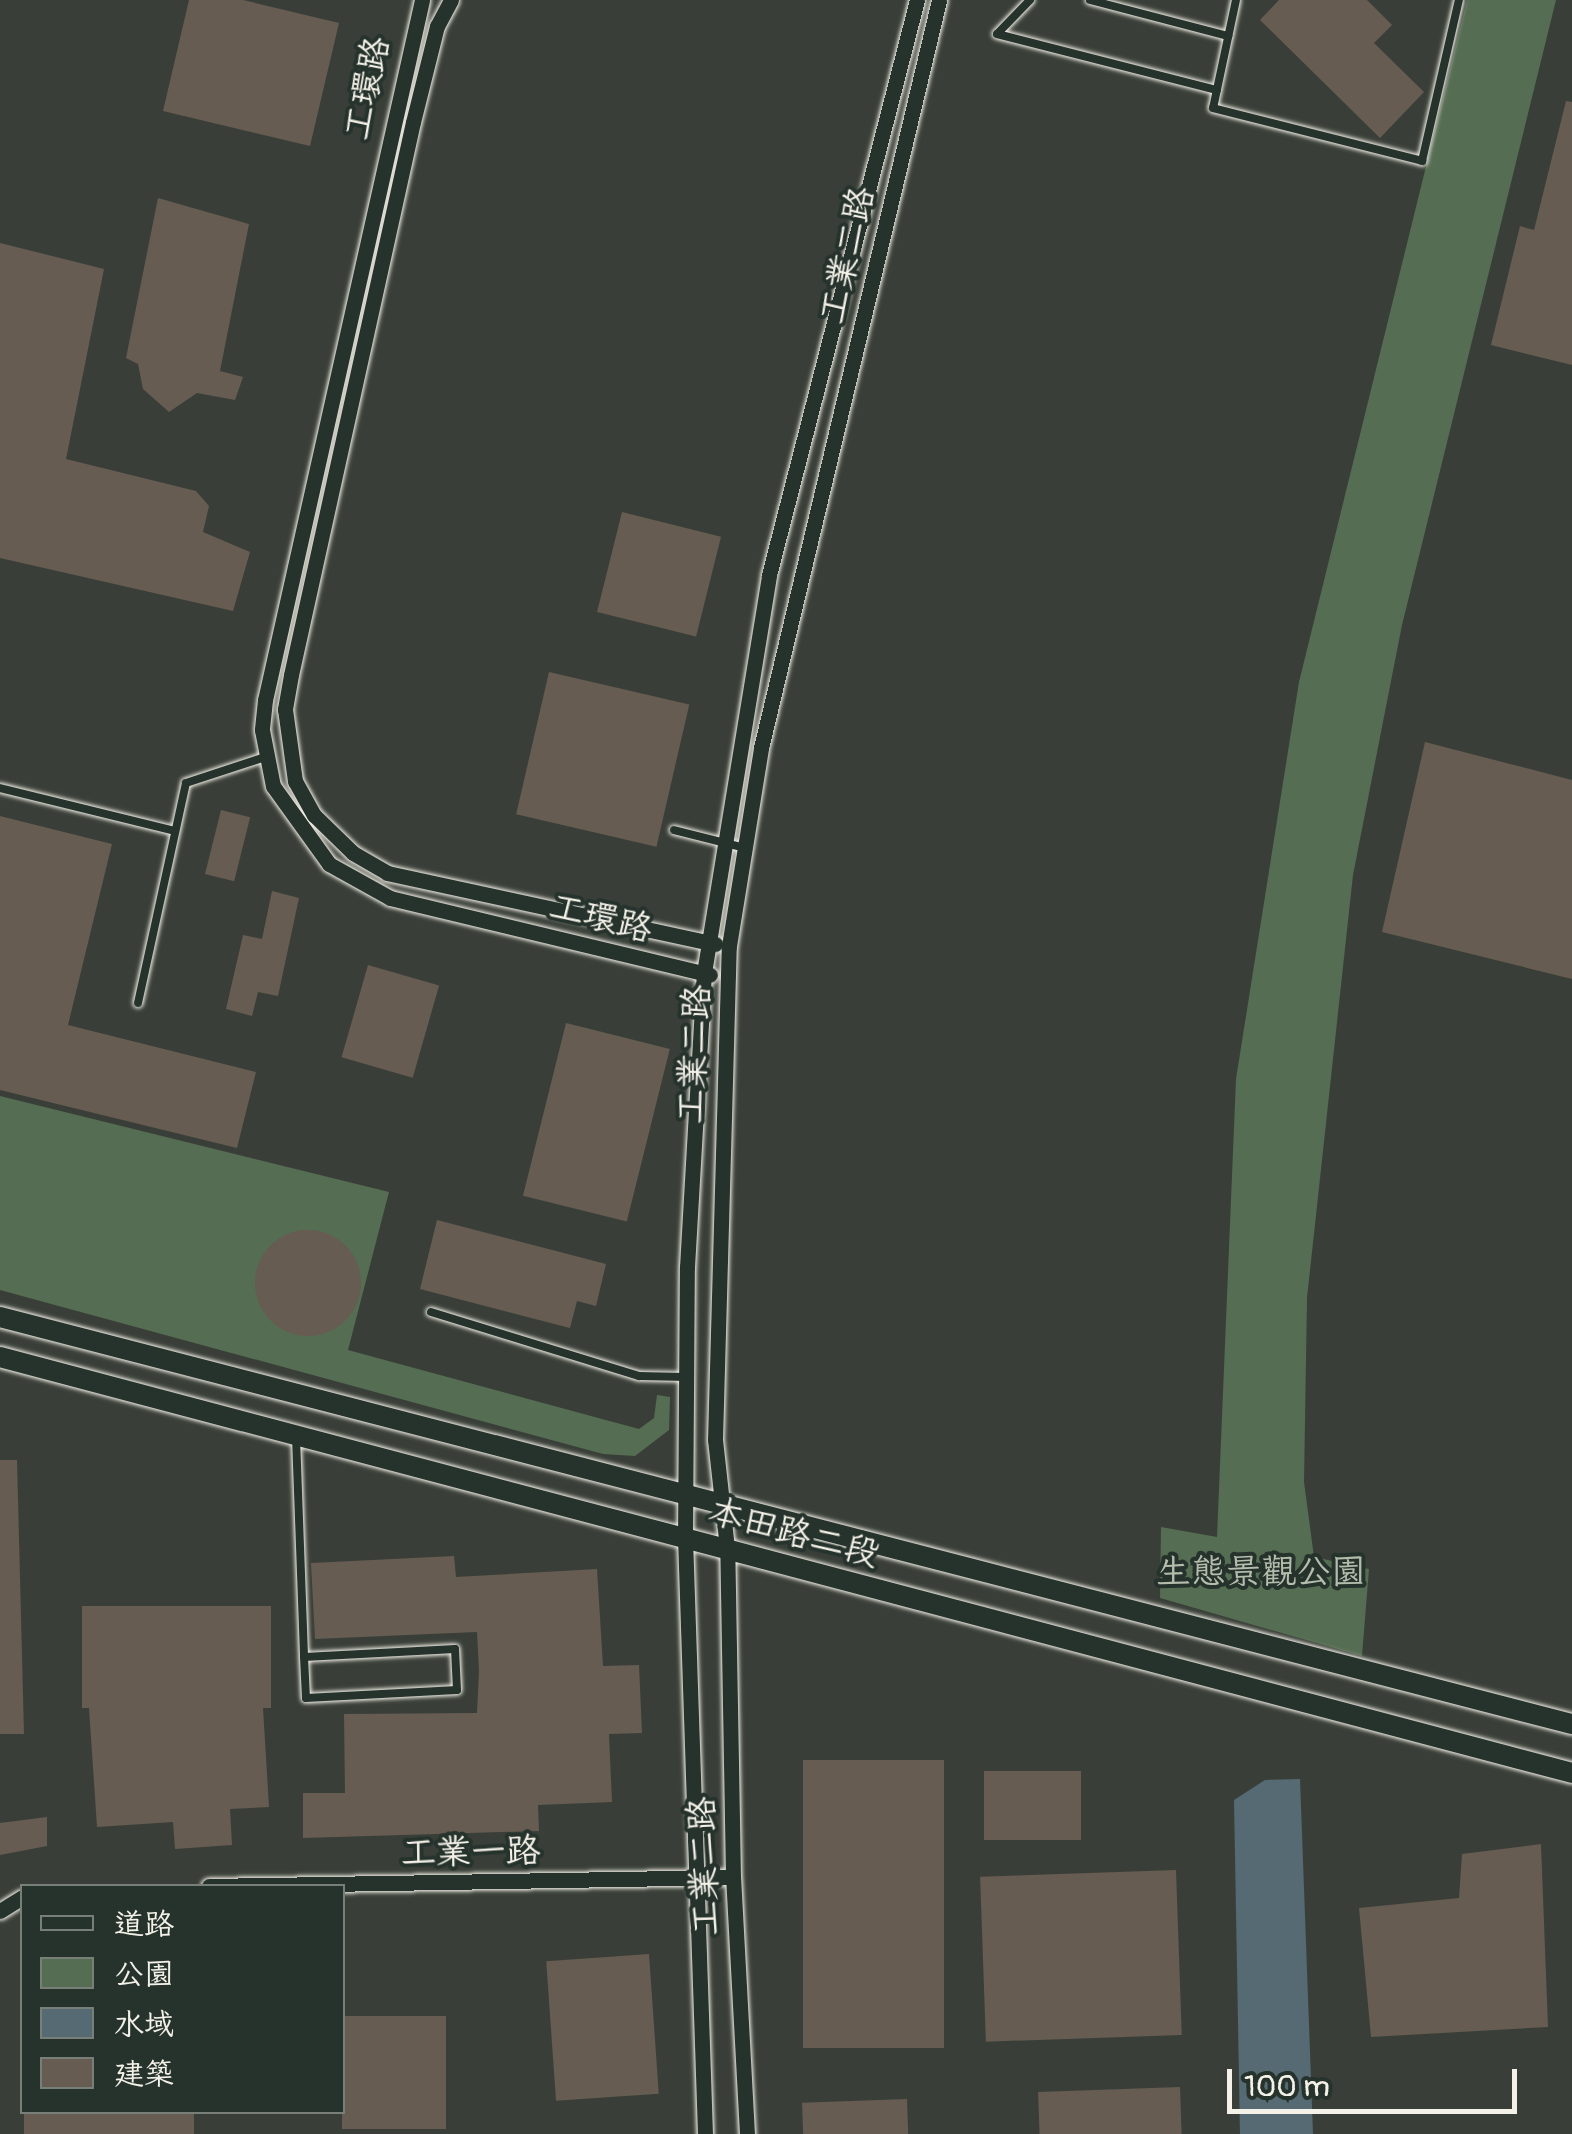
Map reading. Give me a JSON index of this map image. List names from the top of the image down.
{
  "streets": {
    "street": [
      "工環路",
      "工業二路",
      "本田路二段",
      "工業一路"
    ]
  },
  "crossings": [
    ["工環路", "工業二路"],
    ["工業二路", "本田路二段"],
    ["工業二路", "工業一路"]
  ],
  "parks": ["生態景觀公園"],
  "legend": [
    "道路",
    "公園",
    "水域",
    "建築"
  ],
  "scale_bar": "100 m"
}
